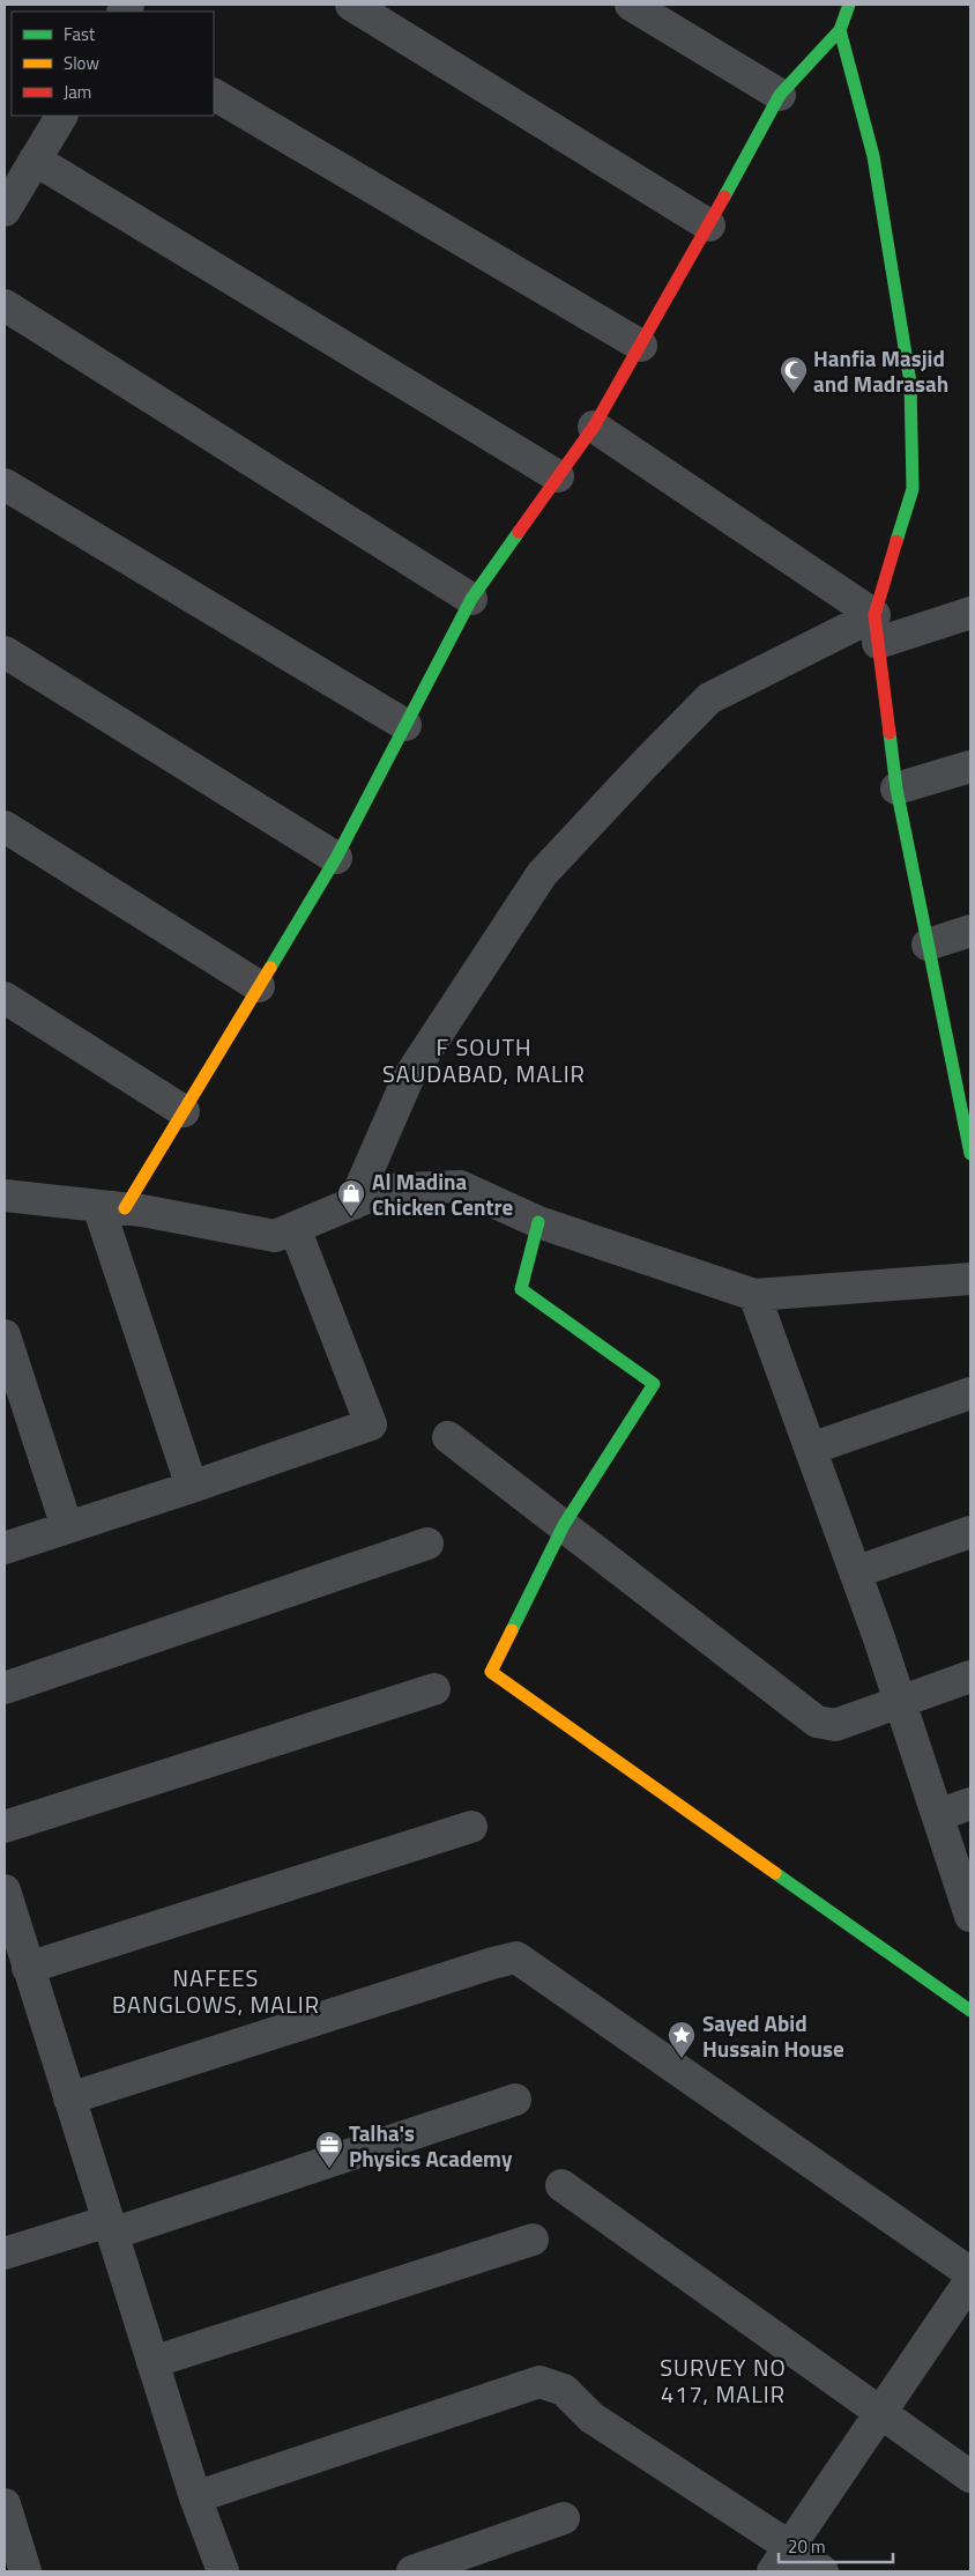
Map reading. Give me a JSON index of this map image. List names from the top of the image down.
{
  "districts": ["F SOUTH SAUDABAD, MALIR", "NAFEES BANGLOWS, MALIR", "SURVEY NO 417, MALIR"],
  "places": {
    "mosque": ["Hanfia Masjid and Madrasah"],
    "shop": ["Al Madina Chicken Centre"],
    "place": ["Sayed Abid Hussain House"],
    "office": ["Talha's Physics Academy"]
  },
  "legend": ["Fast", "Slow", "Jam"],
  "scale_bar": "20 m"
}
